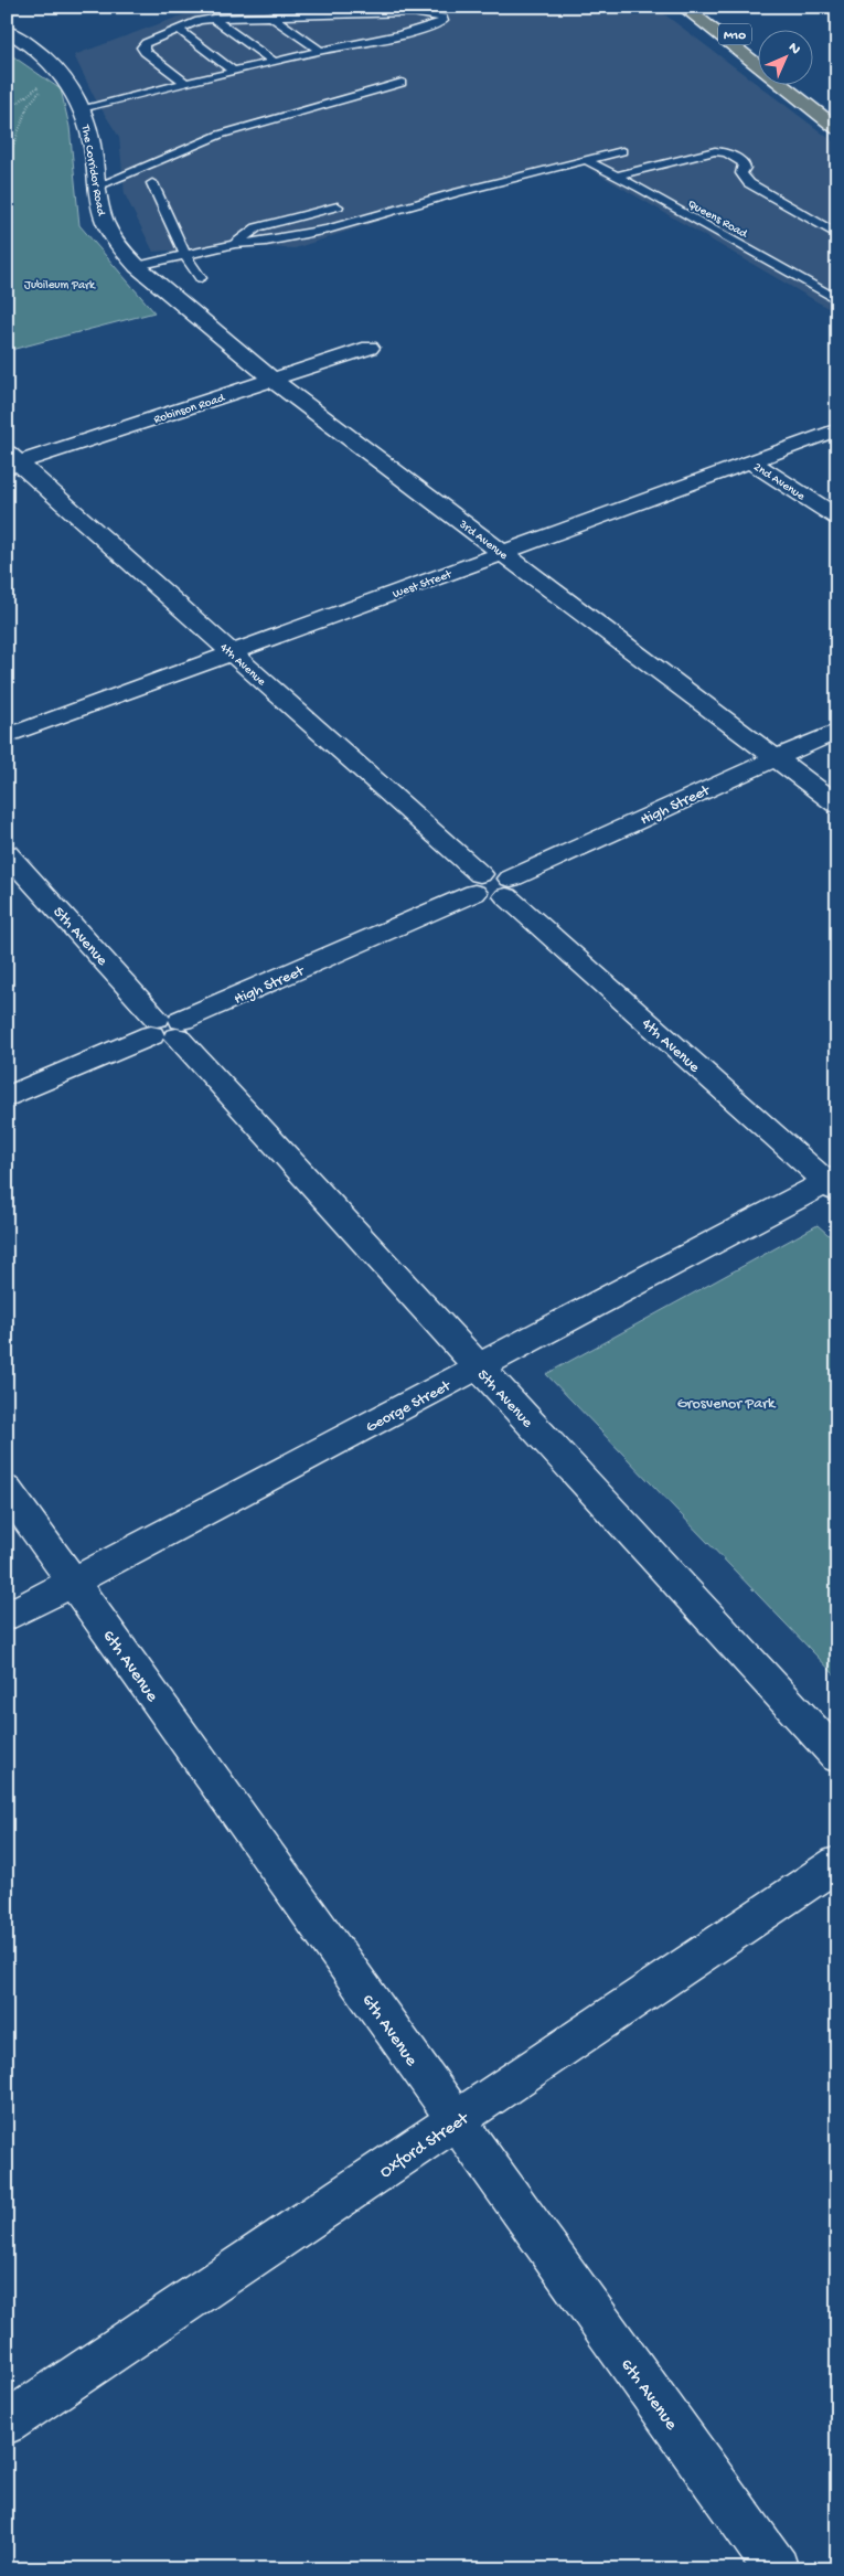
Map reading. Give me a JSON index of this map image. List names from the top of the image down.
{
  "streets": {
    "main road": ["M10"],
    "street": [
      "The Corridor Road",
      "Robinson Road",
      "2nd Avenue",
      "3rd Avenue",
      "West Street",
      "4th Avenue",
      "High Street",
      "5th Avenue",
      "George Street",
      "6th Avenue",
      "Oxford Street"
    ],
    "lane": ["Queens Road"]
  },
  "crossings": [
    ["The Corridor Road", "3rd Avenue"],
    ["Robinson Road", "3rd Avenue"],
    ["Robinson Road", "4th Avenue"],
    ["2nd Avenue", "West Street"],
    ["3rd Avenue", "West Street"],
    ["3rd Avenue", "High Street"],
    ["West Street", "4th Avenue"],
    ["4th Avenue", "High Street"],
    ["4th Avenue", "George Street"],
    ["High Street", "5th Avenue"],
    ["5th Avenue", "George Street"],
    ["George Street", "6th Avenue"],
    ["6th Avenue", "Oxford Street"]
  ],
  "parks": ["Jubileum Park", "Grosvenor Park"],
  "north": "top right"
}
